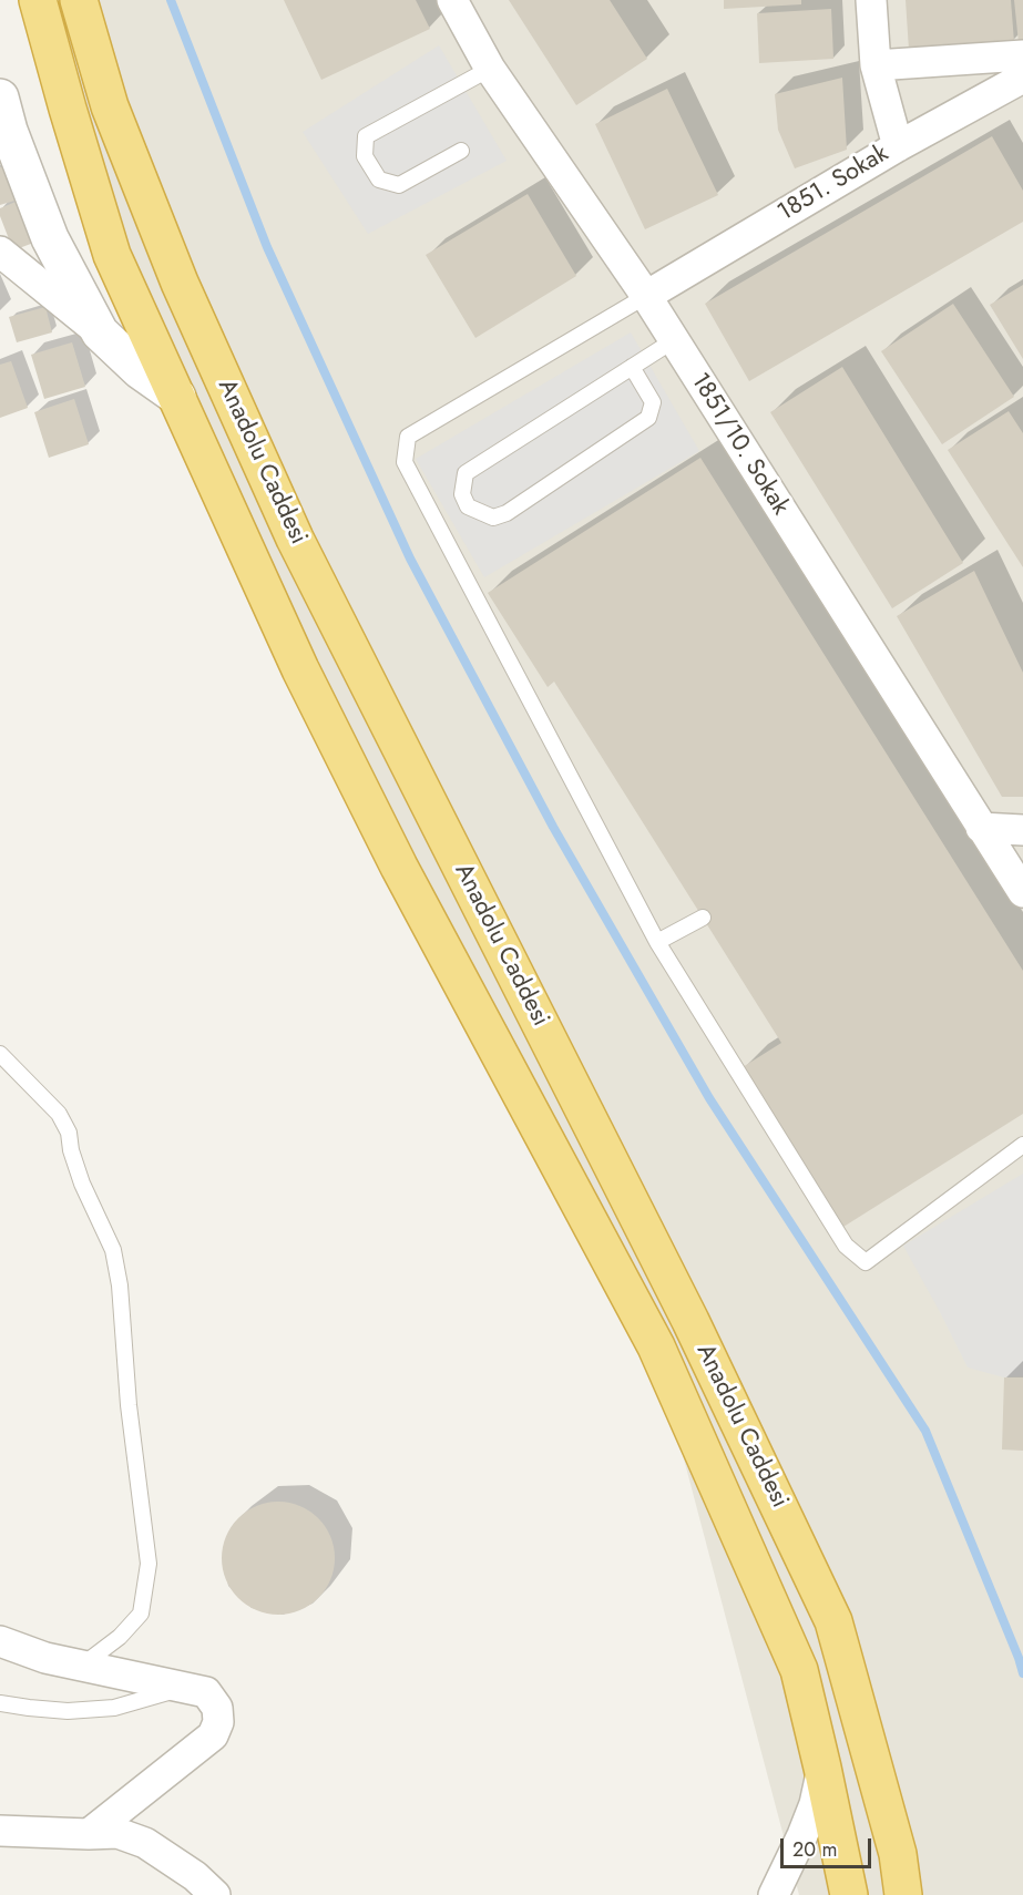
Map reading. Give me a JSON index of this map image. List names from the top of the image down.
{
  "streets": {
    "highway": ["Anadolu Caddesi"],
    "street": ["1851. Sokak", "1851/10. Sokak"]
  },
  "crossings": [
    ["1851. Sokak", "1851/10. Sokak"]
  ],
  "scale_bar": "20 m"
}
